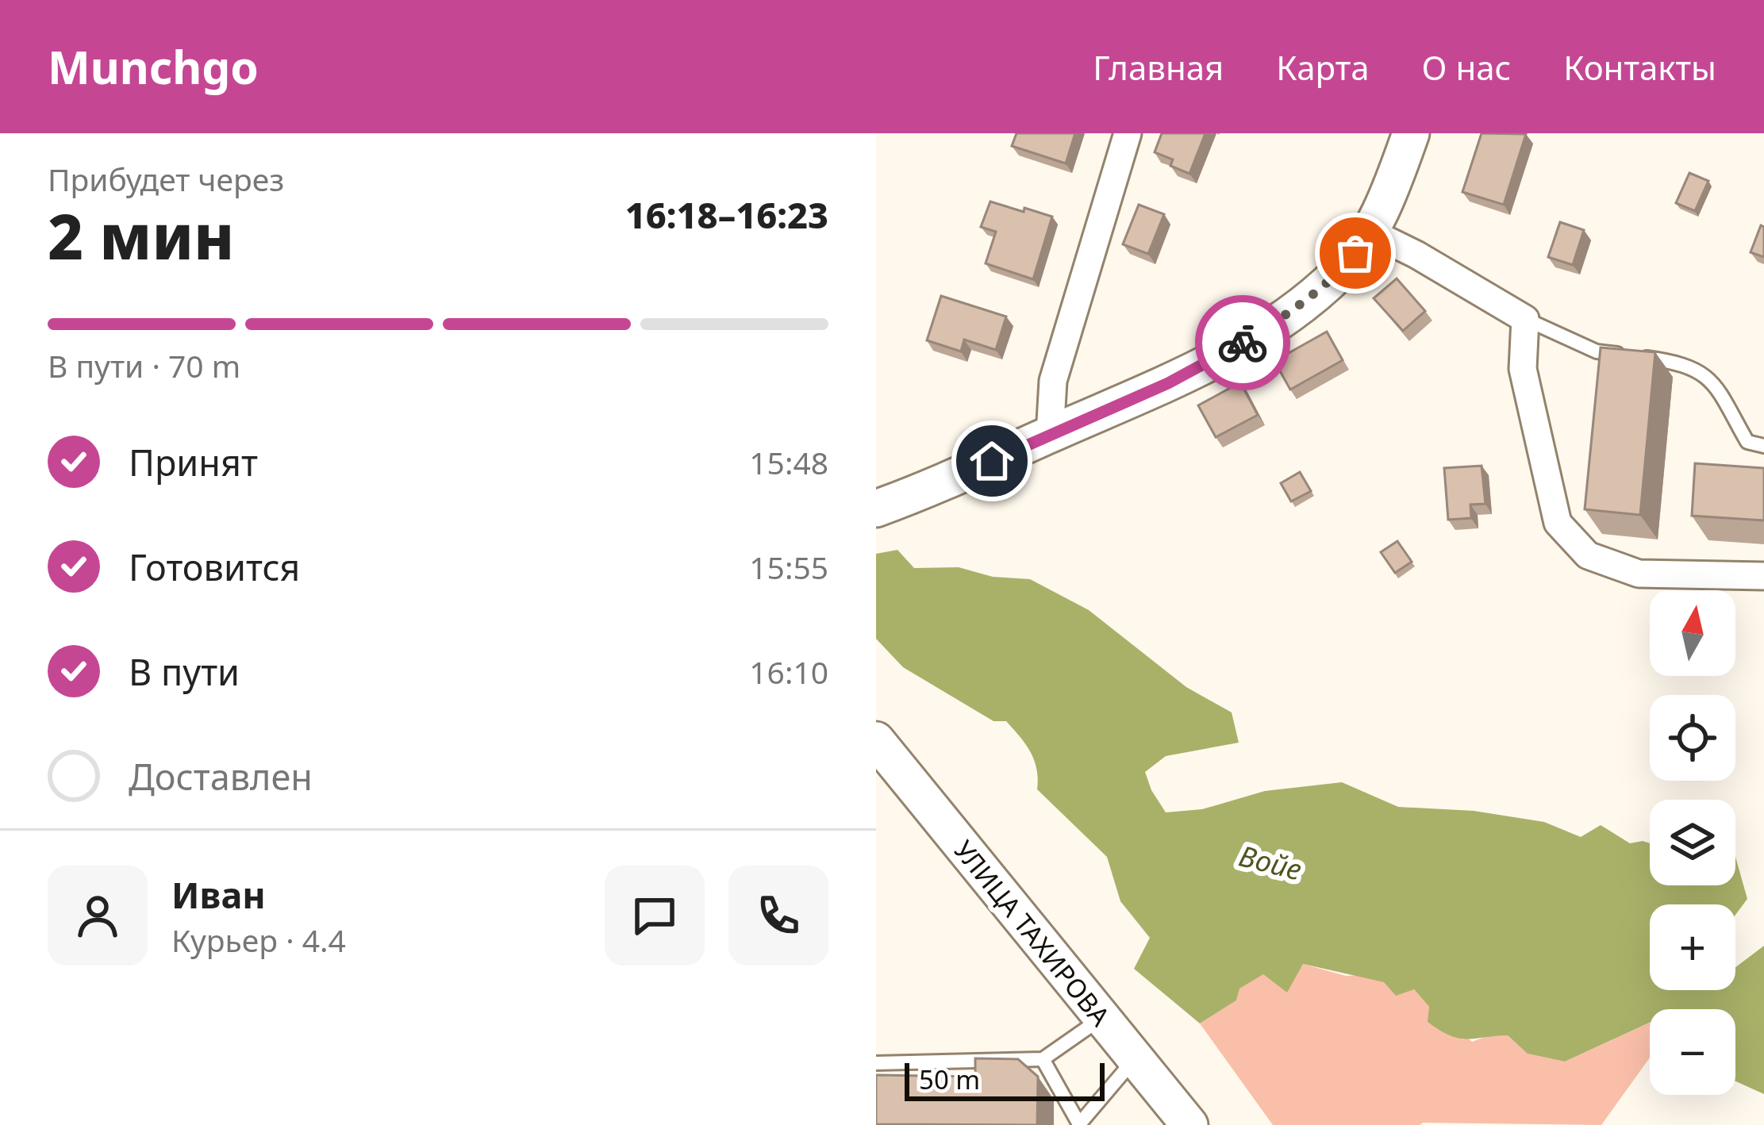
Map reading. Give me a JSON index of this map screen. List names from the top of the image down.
{
  "streets": {
    "street": ["УЛИЦА ТАХИРОВА"]
  },
  "water": ["Войе"],
  "scale_bar": "50 m",
  "north": "top",
  "page": {
    "header": "Munchgo",
    "nav": [
      "Главная",
      "Карта",
      "О нас",
      "Контакты"
    ],
    "heading": ["2 мин", "Прибудет через", "16:18–16:23"],
    "panel": ["Иван", "Курьер · 4.4"],
    "bar": "В пути · 70 m",
    "list": [
      ["Принят", "15:48"],
      ["Готовится", "15:55"],
      ["В пути", "16:10"],
      "Доставлен"
    ],
    "map_buttons": ["+", "−"],
    "scale": "50 m"
  }
}
